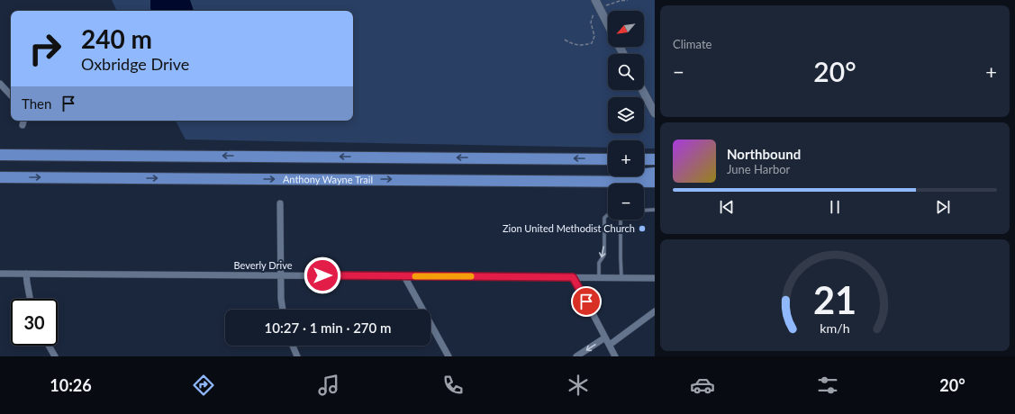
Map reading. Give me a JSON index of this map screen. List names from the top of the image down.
{
  "streets": {
    "highway": ["Anthony Wayne Trail"],
    "street": ["Beverly Drive"]
  },
  "places": ["Zion United Methodist Church"],
  "north": "bottom left",
  "page": {
    "tile": "Climate",
    "map_buttons": ["+", "−"],
    "turn": ["240 m", "Oxbridge Drive"],
    "heat": ["−", "20°", "+"],
    "then": "Then",
    "song": ["Northbound", "June Harbor"],
    "limit": "30",
    "trip": "10:27 · 1 min · 270 m",
    "tabs": ["10:26", "20°"],
    "gauge": ["21", "km/h"]
  }
}
